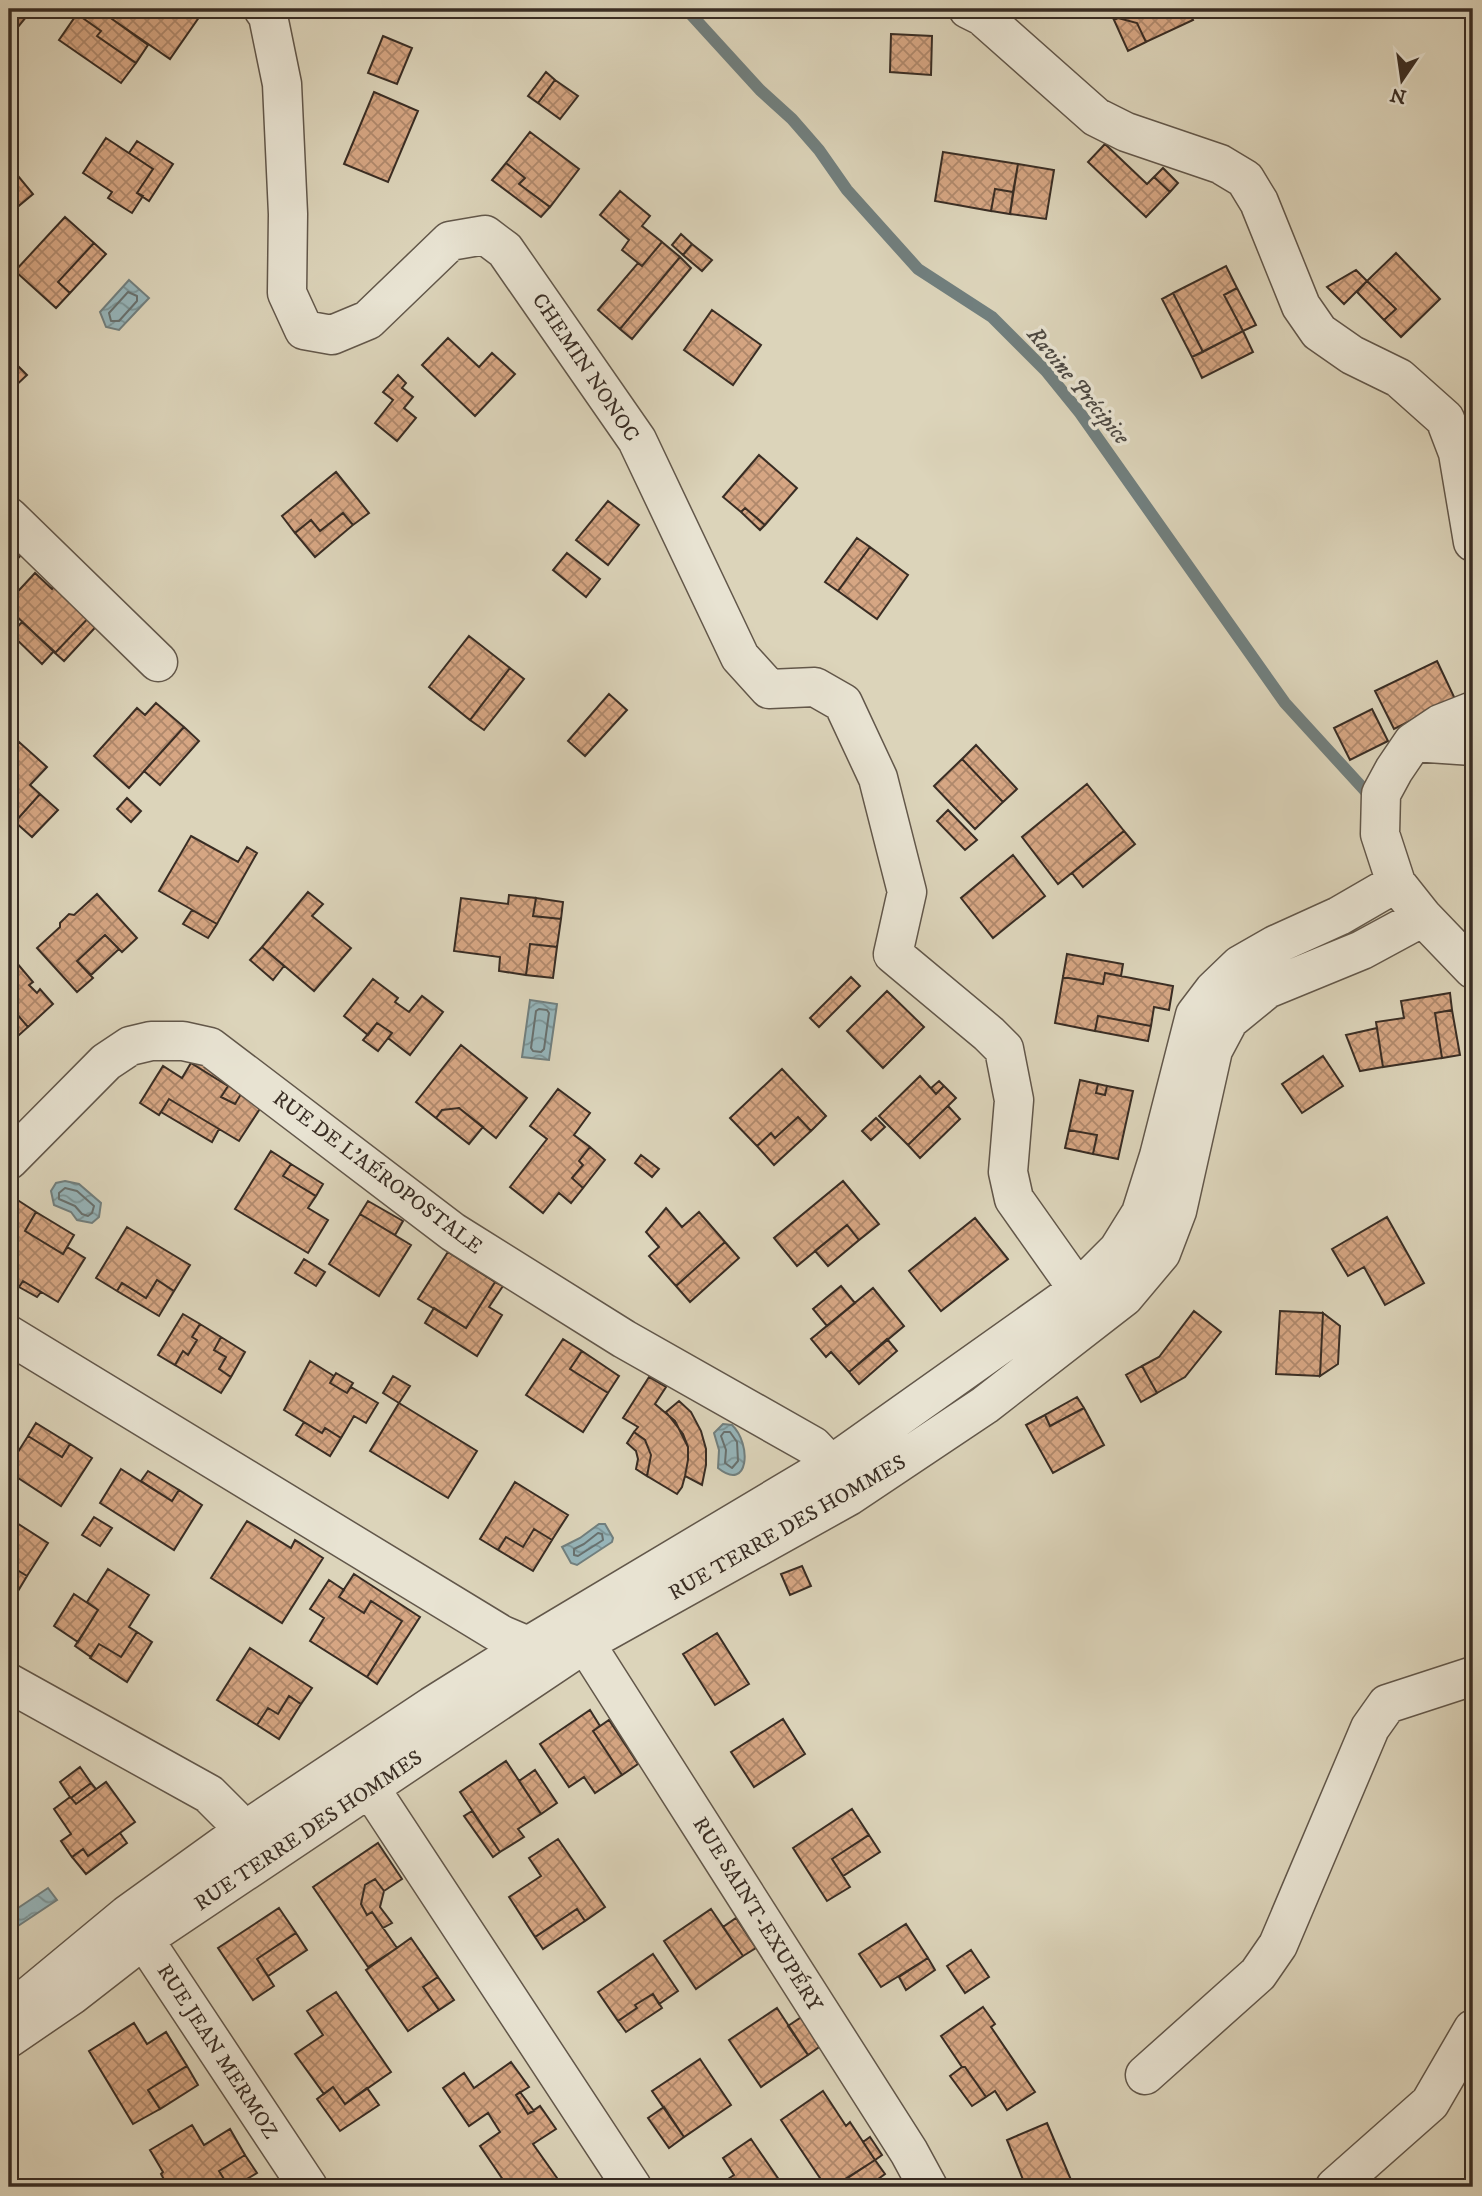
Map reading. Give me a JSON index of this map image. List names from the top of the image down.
{
  "streets": {
    "street": [
      "CHEMIN NONOC",
      "RUE DE L'AÉROPOSTALE",
      "RUE TERRE DES HOMMES",
      "RUE SAINT-EXUPÉRY",
      "RUE JEAN MERMOZ"
    ]
  },
  "crossings": [
    ["CHEMIN NONOC", "RUE TERRE DES HOMMES"],
    ["RUE DE L'AÉROPOSTALE", "RUE TERRE DES HOMMES"],
    ["RUE TERRE DES HOMMES", "RUE SAINT-EXUPÉRY"],
    ["RUE TERRE DES HOMMES", "RUE JEAN MERMOZ"]
  ],
  "water": ["Ravine Précipice"],
  "north": "bottom"
}
